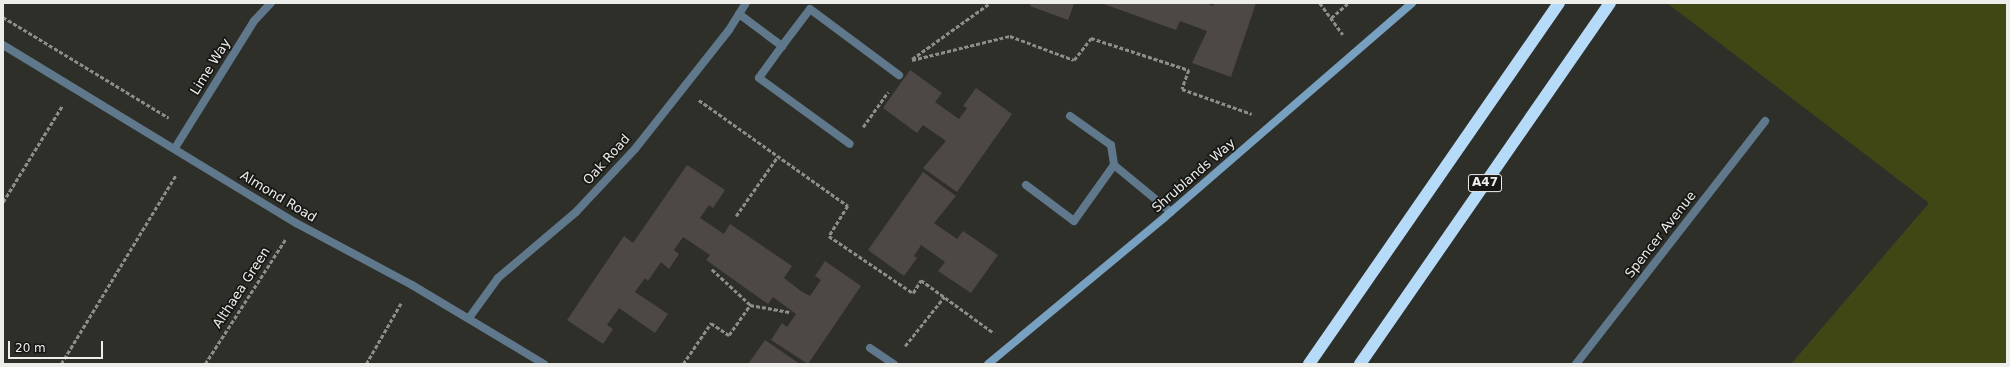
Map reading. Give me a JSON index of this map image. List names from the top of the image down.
{
  "streets": {
    "highway": ["A47"],
    "street": [
      "Lime Way",
      "Oak Road",
      "Shrublands Way",
      "Almond Road",
      "Spencer Avenue"
    ],
    "path": ["Althaea Green"]
  },
  "crossings": [
    ["Lime Way", "Almond Road"],
    ["Oak Road", "Almond Road"],
    ["Almond Road", "Althaea Green"]
  ],
  "scale_bar": "20 m"
}
